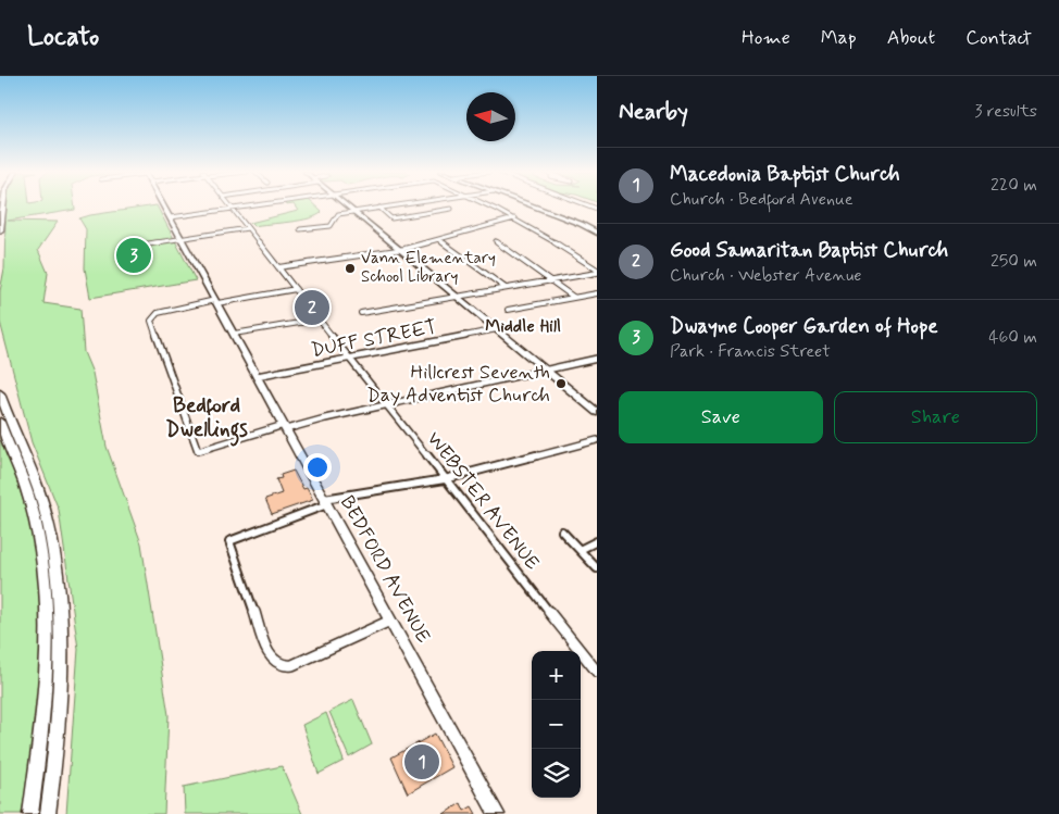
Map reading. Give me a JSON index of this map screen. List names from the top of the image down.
{
  "streets": {
    "street": ["DUFF STREET", "WEBSTER AVENUE", "BEDFORD AVENUE"]
  },
  "crossings": [
    ["DUFF STREET", "WEBSTER AVENUE"],
    ["DUFF STREET", "BEDFORD AVENUE"]
  ],
  "districts": ["Middle Hill", "Bedford Dwellings"],
  "places": ["Vann Elementary School Library", "Hillcrest Seventh Day Adventist Church"],
  "north": "left",
  "page": {
    "header": "Locato",
    "nav": [
      "Home",
      "Map",
      "About",
      "Contact"
    ],
    "heading": ["Nearby", "3 results"],
    "list": [
      {
        "mark": "1",
        "name": "Macedonia Baptist Church",
        "note": "Church · Bedford Avenue",
        "value": "220 m"
      },
      {
        "mark": "2",
        "name": "Good Samaritan Baptist Church",
        "note": "Church · Webster Avenue",
        "value": "250 m"
      },
      {
        "mark": "3",
        "name": "Dwayne Cooper Garden of Hope",
        "note": "Park · Francis Street",
        "value": "460 m"
      }
    ],
    "pins": ["3", "2", "1"],
    "buttons": ["Save", "Share"],
    "map_buttons": ["+", "−"]
  }
}
